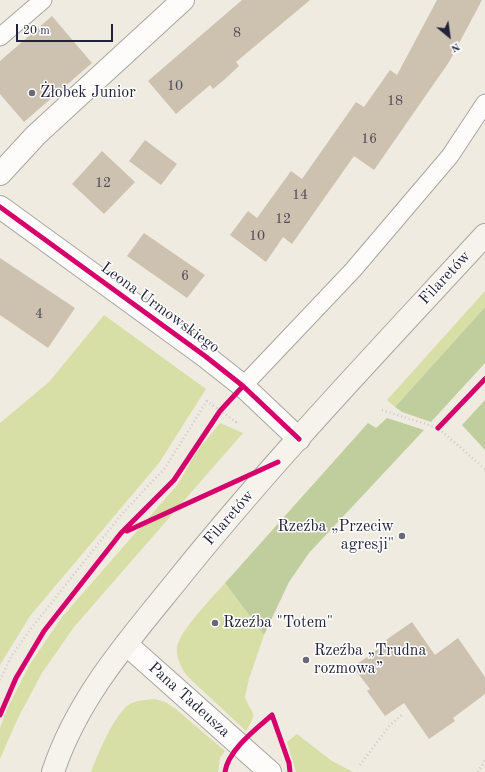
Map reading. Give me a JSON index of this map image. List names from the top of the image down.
{
  "streets": {
    "main road": ["Filaretów"],
    "street": ["Leona Urmowskiego", "Pana Tadeusza"]
  },
  "crossings": [
    ["Filaretów", "Leona Urmowskiego"],
    ["Filaretów", "Pana Tadeusza"]
  ],
  "places": [
    "Żłobek Junior",
    "Rzeźba „Przeciw agresji\"",
    "Rzeźba \"Totem\"",
    "Rzeźba „Trudna rozmowa”"
  ],
  "house_numbers": [
    "8",
    "10",
    "18",
    "16",
    "12",
    "14",
    "12",
    "10",
    "6",
    "4"
  ],
  "scale_bar": "20 m",
  "north": "bottom right"
}
